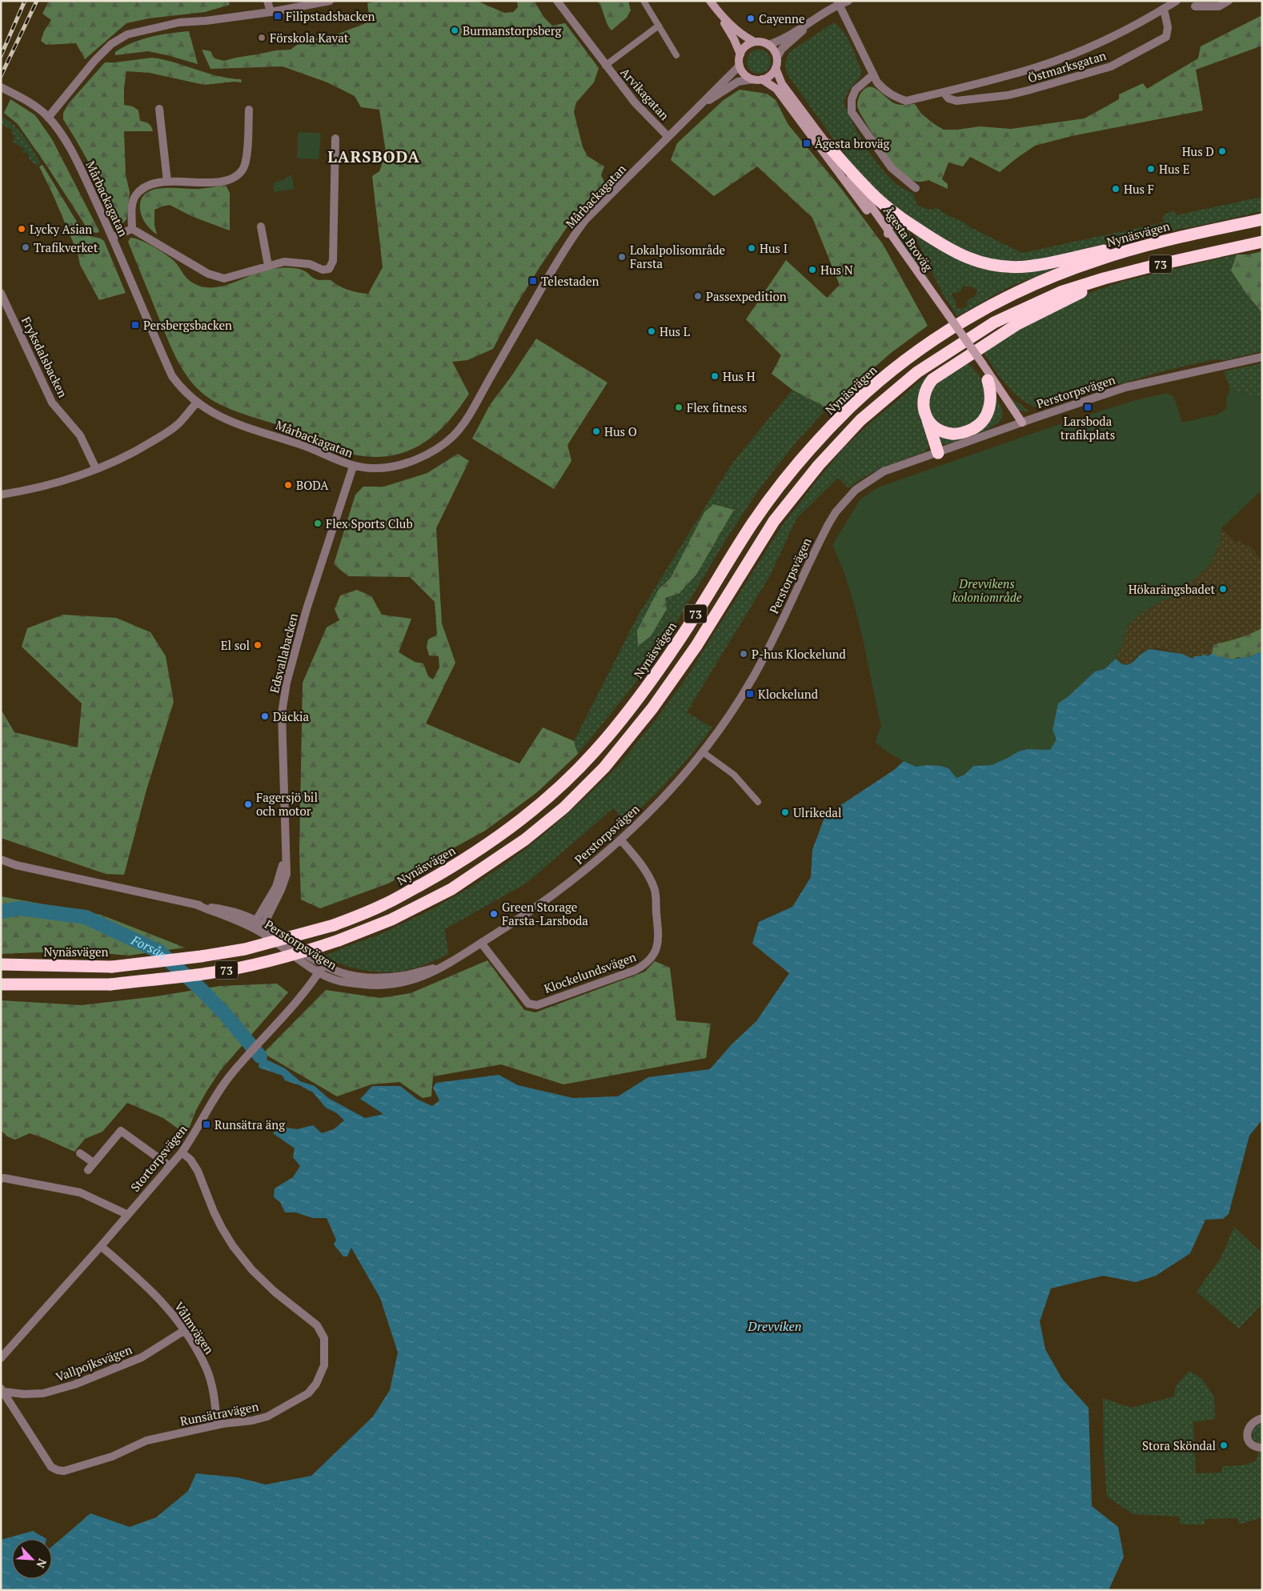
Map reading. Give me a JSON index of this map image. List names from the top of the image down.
{
  "streets": {
    "highway": ["Nynäsvägen", "73"],
    "main road": ["Ågesta Broväg"],
    "street": [
      "Östmarksgatan",
      "Arvikagatan",
      "Mårbackagatan",
      "Fryksdalsbacken",
      "Perstorpsvägen",
      "Edsvallabacken",
      "Klockelundsvägen",
      "Stortorpsvägen",
      "Vålmvägen",
      "Vallpojksvägen",
      "Runsätravägen"
    ]
  },
  "crossings": [
    ["Arvikagatan", "Mårbackagatan"],
    ["Mårbackagatan", "Ågesta Broväg"],
    ["Mårbackagatan", "Edsvallabacken"],
    ["Ågesta Broväg", "Perstorpsvägen"],
    ["Perstorpsvägen", "Edsvallabacken"],
    ["Perstorpsvägen", "Klockelundsvägen"],
    ["Perstorpsvägen", "Stortorpsvägen"],
    ["Stortorpsvägen", "Vålmvägen"],
    ["Stortorpsvägen", "Runsätravägen"],
    ["Vålmvägen", "Vallpojksvägen"],
    ["Vålmvägen", "Runsätravägen"],
    ["Vallpojksvägen", "Runsätravägen"]
  ],
  "districts": ["LARSBODA"],
  "water": ["Forsån", "Drevviken"],
  "parks": ["Drevvikens koloniområde"],
  "places": {
    "transit": [
      "Filipstadsbacken",
      "Ågesta broväg",
      "Telestaden",
      "Persbergsbacken",
      "Larsboda trafikplats",
      "Klockelund",
      "Runsätra äng"
    ],
    "other": [
      "Cayenne",
      "Burmanstorpsberg",
      "Förskola Kavat",
      "Hus D",
      "Hus E",
      "Hus F",
      "Lycky Asian",
      "Trafikverket",
      "Hus I",
      "Lokalpolisområde Farsta",
      "Hus N",
      "Passexpedition",
      "Hus L",
      "Hus H",
      "Flex fitness",
      "Hus O",
      "BODA",
      "Flex Sports Club",
      "Hökarängsbadet",
      "El sol",
      "P-hus Klockelund",
      "Däckia",
      "Fagersjö bil och motor",
      "Ulrikedal",
      "Green Storage Farsta-Larsboda",
      "Stora Sköndal"
    ]
  },
  "north": "bottom right"
}
